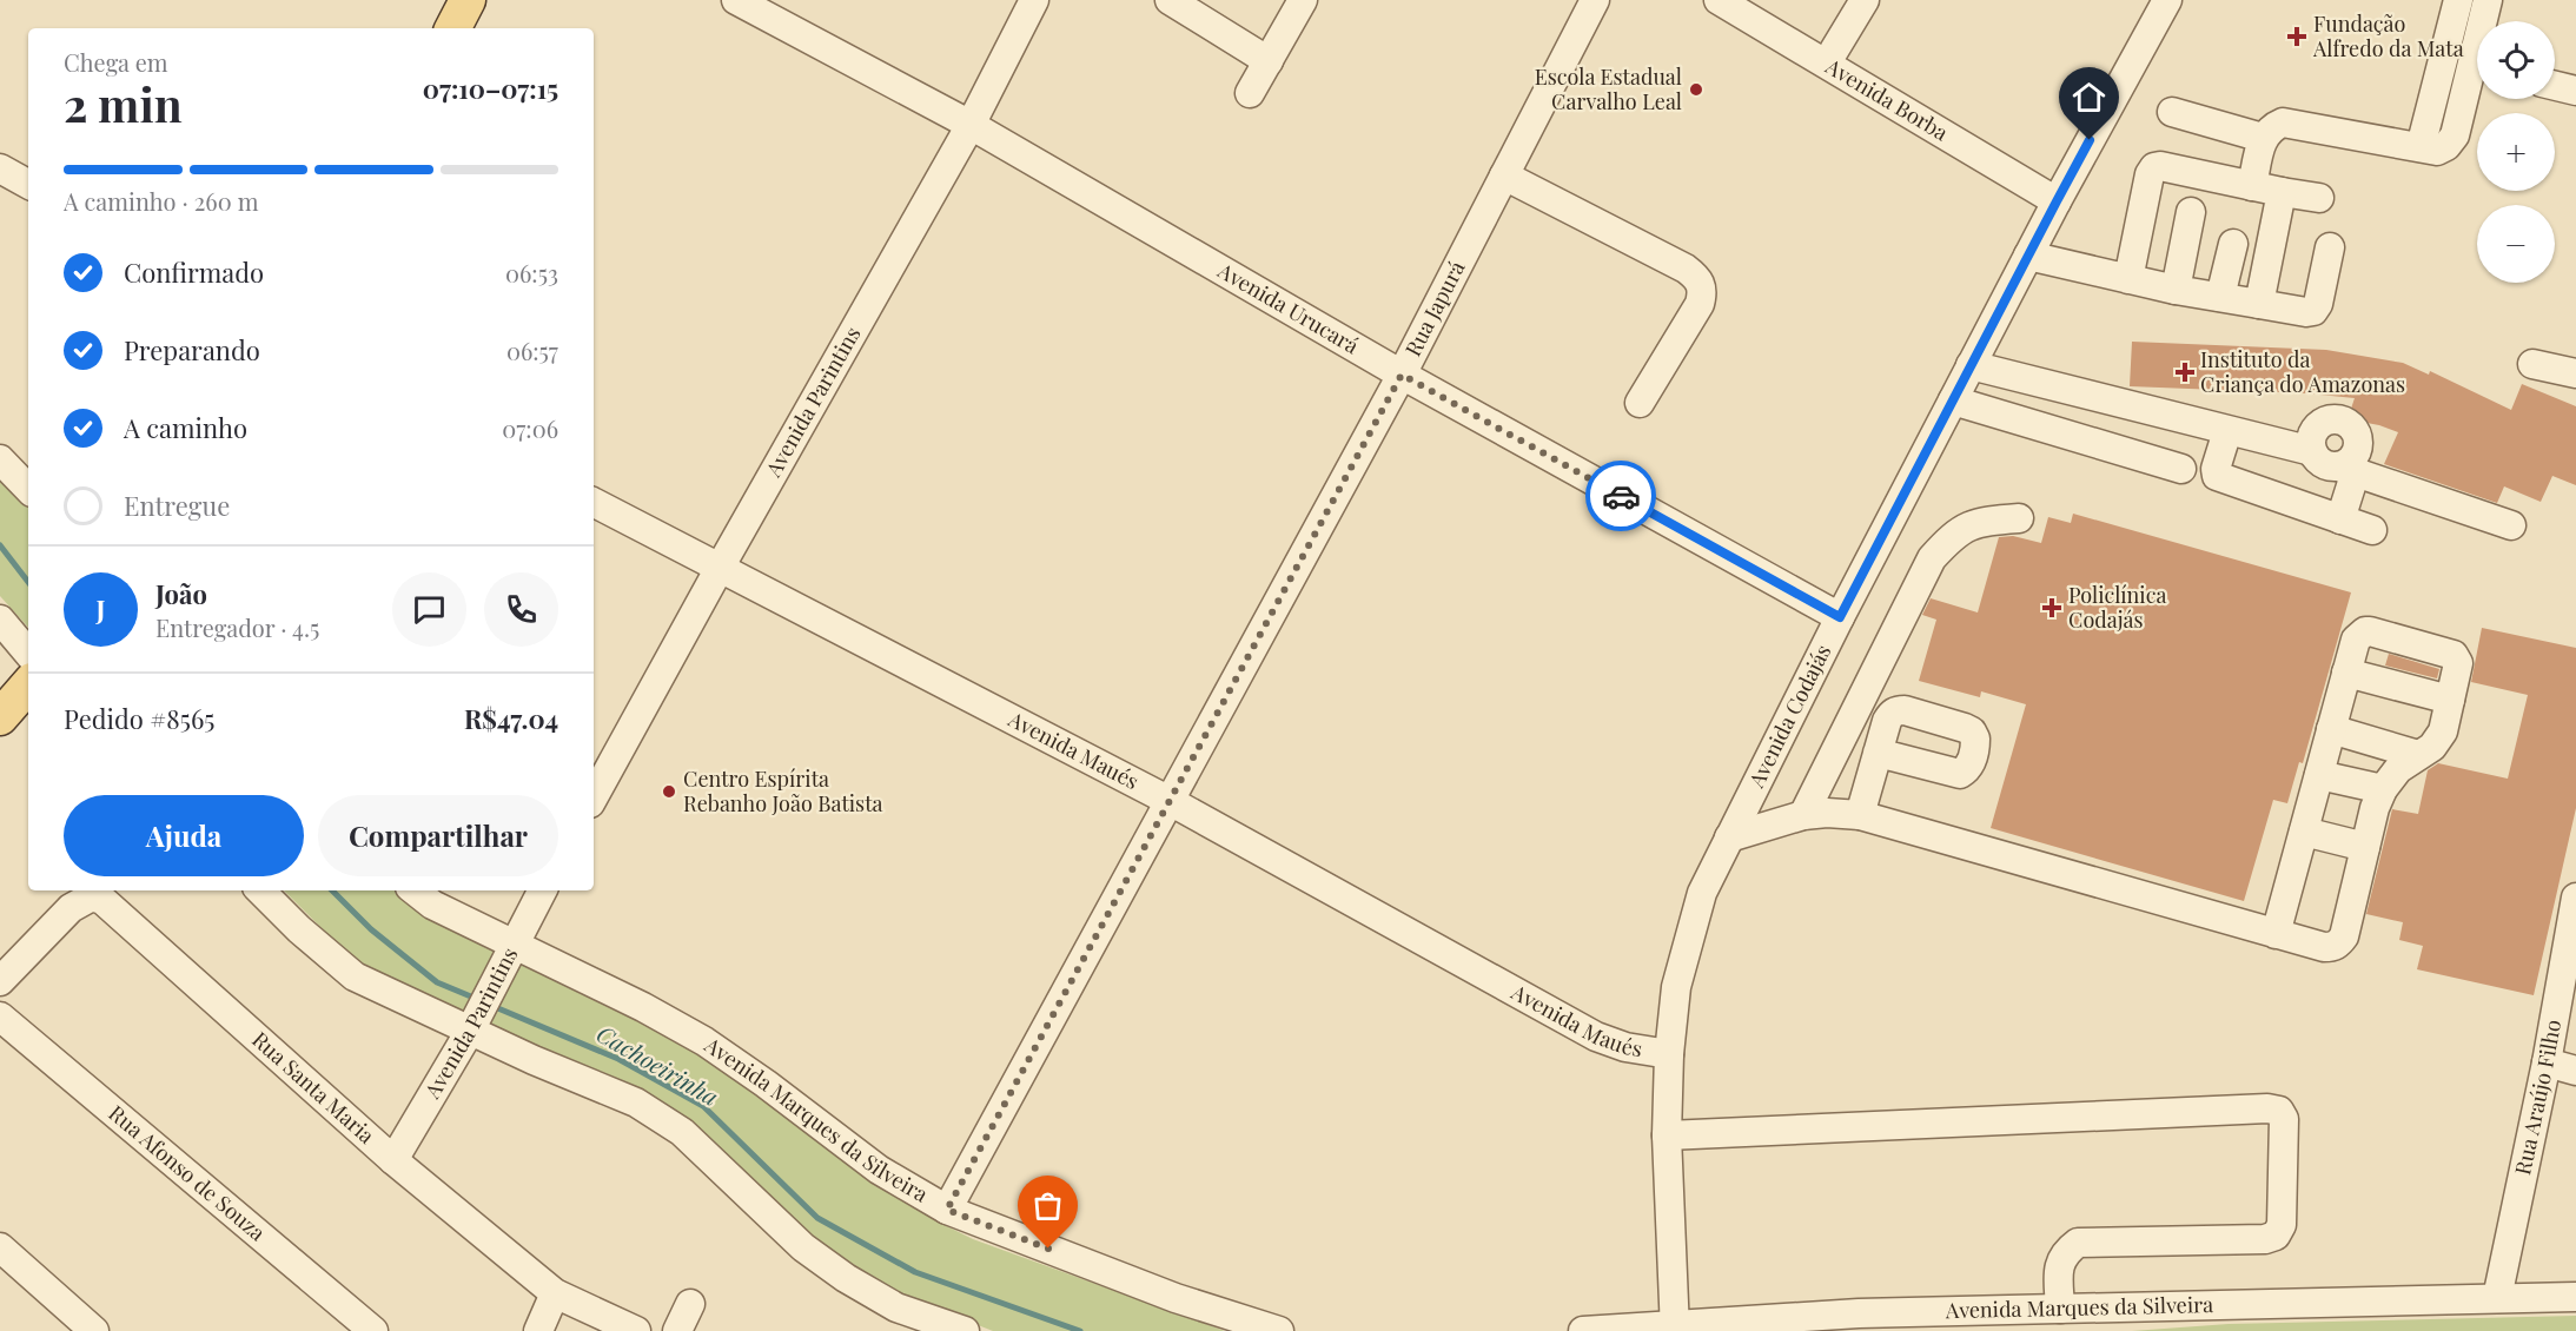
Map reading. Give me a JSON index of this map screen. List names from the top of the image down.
{
  "streets": {
    "street": [
      "Avenida Borba",
      "Avenida Urucará",
      "Rua Japurá",
      "Avenida Parintins",
      "Avenida Codajás",
      "Avenida Maués",
      "Rua Santa Maria",
      "Rua Araújo Filho",
      "Avenida Marques da Silveira",
      "Rua Afonso de Souza"
    ]
  },
  "crossings": [
    ["Avenida Borba", "Avenida Codajás"],
    ["Avenida Urucará", "Rua Japurá"],
    ["Avenida Urucará", "Avenida Parintins"],
    ["Avenida Urucará", "Avenida Codajás"],
    ["Rua Japurá", "Avenida Maués"],
    ["Rua Japurá", "Avenida Marques da Silveira"],
    ["Avenida Parintins", "Avenida Maués"],
    ["Avenida Parintins", "Rua Santa Maria"],
    ["Avenida Parintins", "Avenida Marques da Silveira"],
    ["Avenida Codajás", "Avenida Maués"],
    ["Avenida Codajás", "Avenida Marques da Silveira"],
    ["Rua Araújo Filho", "Avenida Marques da Silveira"]
  ],
  "water": ["Cachoeirinha"],
  "places": {
    "health": ["Fundação Alfredo da Mata", "Instituto da Criança do Amazonas", "Policlínica Codajás"],
    "other": ["Escola Estadual Carvalho Leal", "Centro Espírita Rebanho João Batista"]
  },
  "page": {
    "map_buttons": ["+", "−"],
    "heading": ["2 min", "Chega em", "07:10–07:15"],
    "panel": [
      "João",
      "Entregador · 4.5",
      "Pedido #8565",
      "R$47.04"
    ],
    "bar": "A caminho · 260 m",
    "list": [
      ["Confirmado", "06:53"],
      ["Preparando", "06:57"],
      ["A caminho", "07:06"],
      "Entregue"
    ],
    "round": "J",
    "buttons": ["Ajuda", "Compartilhar"]
  }
}
